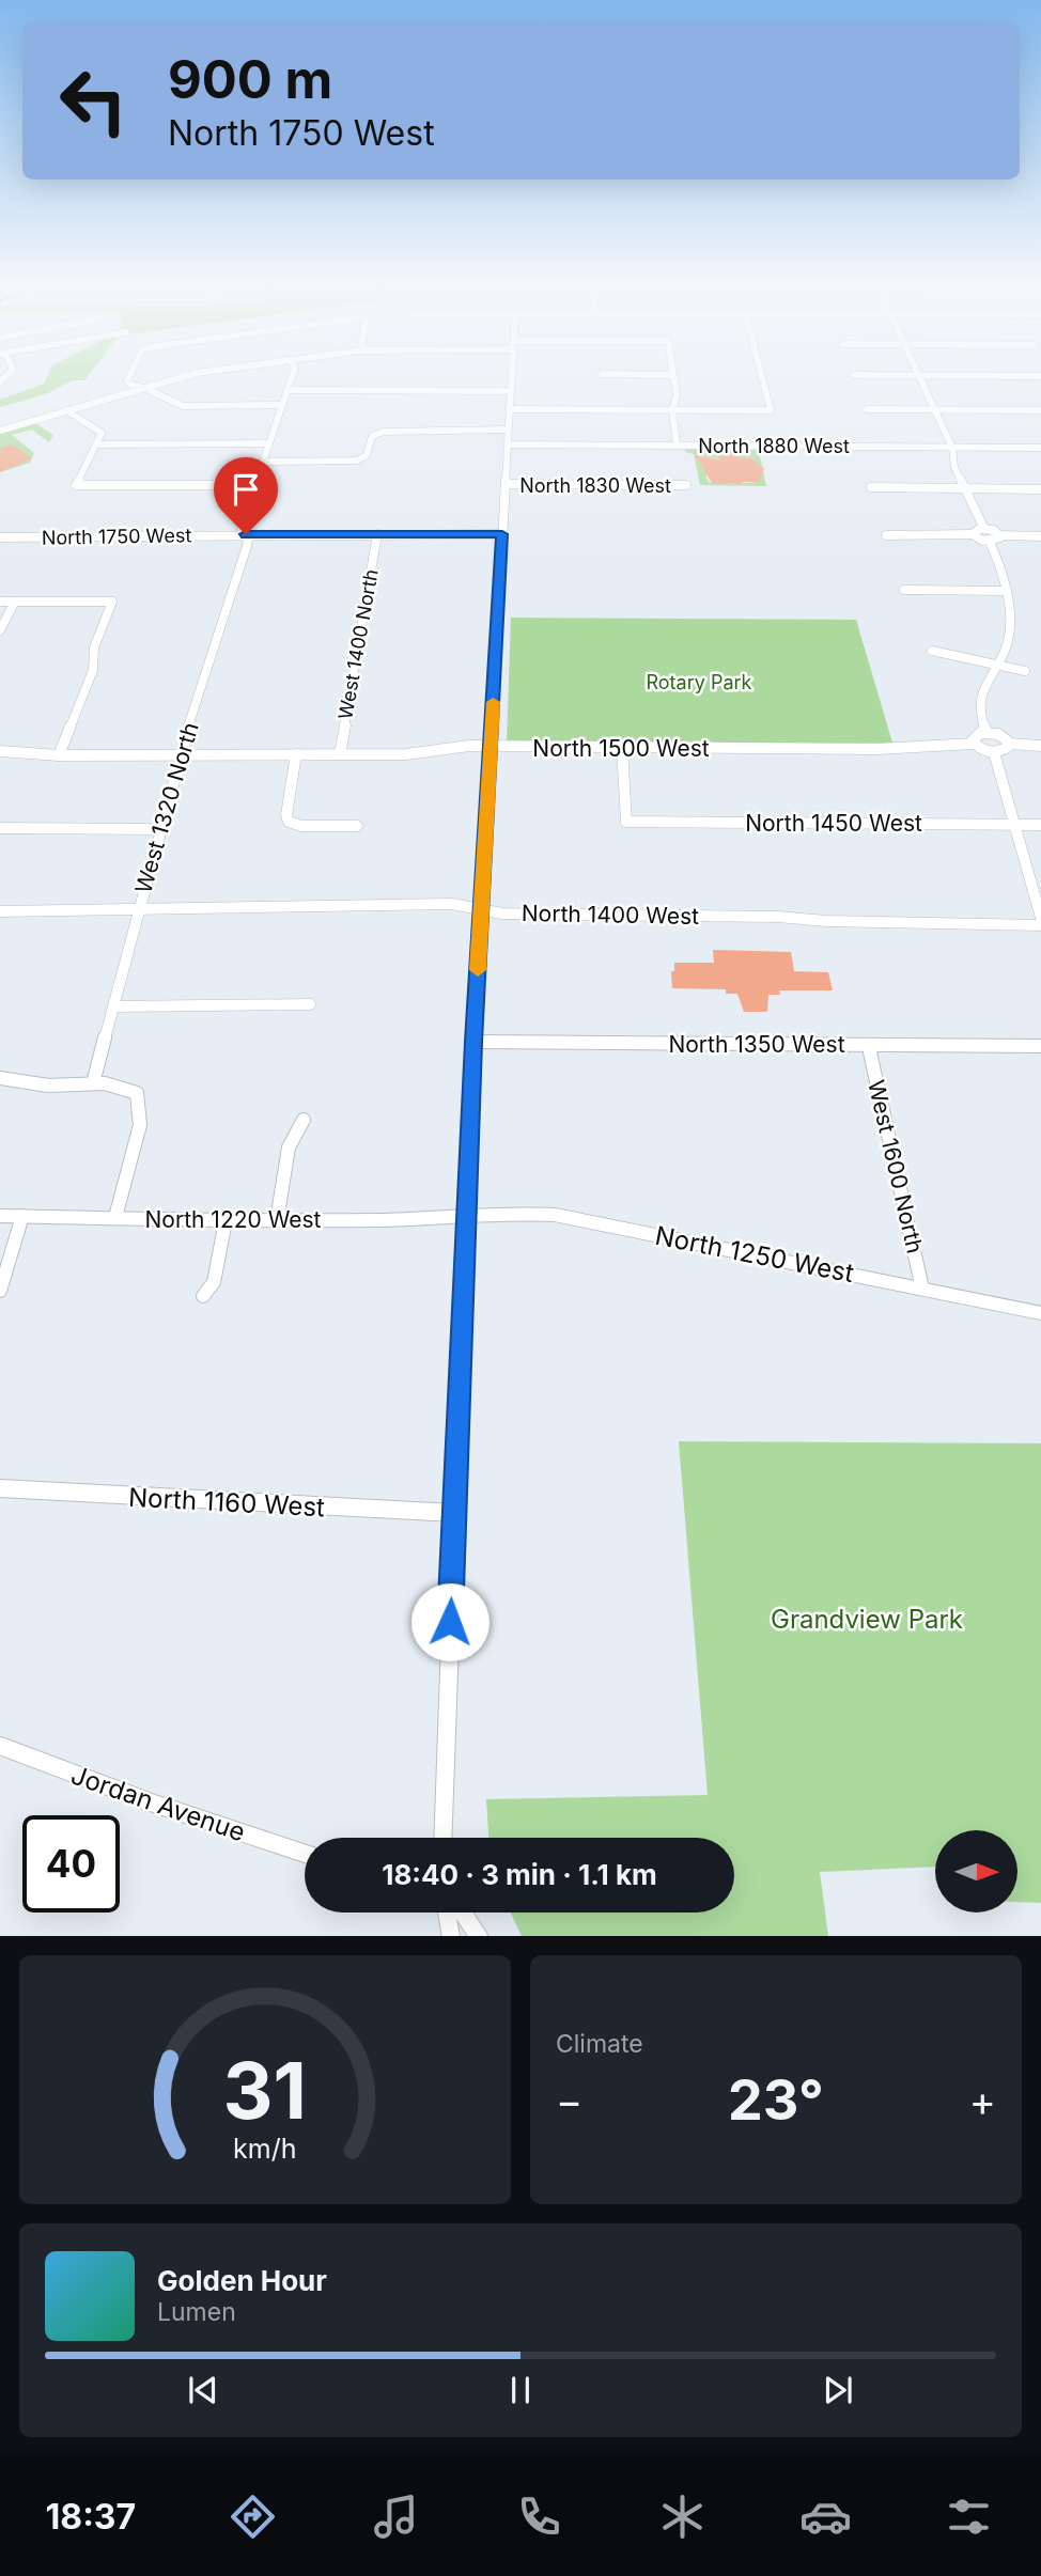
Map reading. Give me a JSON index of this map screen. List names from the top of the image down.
{
  "streets": {
    "street": [
      "North 1880 West",
      "North 1830 West",
      "North 1750 West",
      "West 1400 North",
      "North 1500 West",
      "West 1320 North",
      "North 1450 West",
      "North 1400 West",
      "North 1350 West",
      "West 1600 North",
      "North 1220 West",
      "North 1250 West",
      "North 1160 West",
      "Jordan Avenue"
    ]
  },
  "crossings": [
    ["North 1750 West", "West 1400 North"],
    ["North 1750 West", "West 1320 North"],
    ["West 1400 North", "North 1500 West"],
    ["North 1500 West", "West 1320 North"],
    ["North 1500 West", "North 1450 West"],
    ["West 1320 North", "North 1400 West"],
    ["North 1350 West", "West 1600 North"],
    ["West 1600 North", "North 1250 West"],
    ["North 1220 West", "North 1250 West"]
  ],
  "parks": ["Rotary Park", "Grandview Park"],
  "north": "right",
  "page": {
    "turn": ["900 m", "North 1750 West"],
    "limit": "40",
    "trip": "18:40 · 3 min · 1.1 km",
    "tile": "Climate",
    "heat": ["−", "23°", "+"],
    "song": ["Golden Hour", "Lumen"],
    "tabs": "18:37",
    "gauge": ["31", "km/h"]
  }
}
